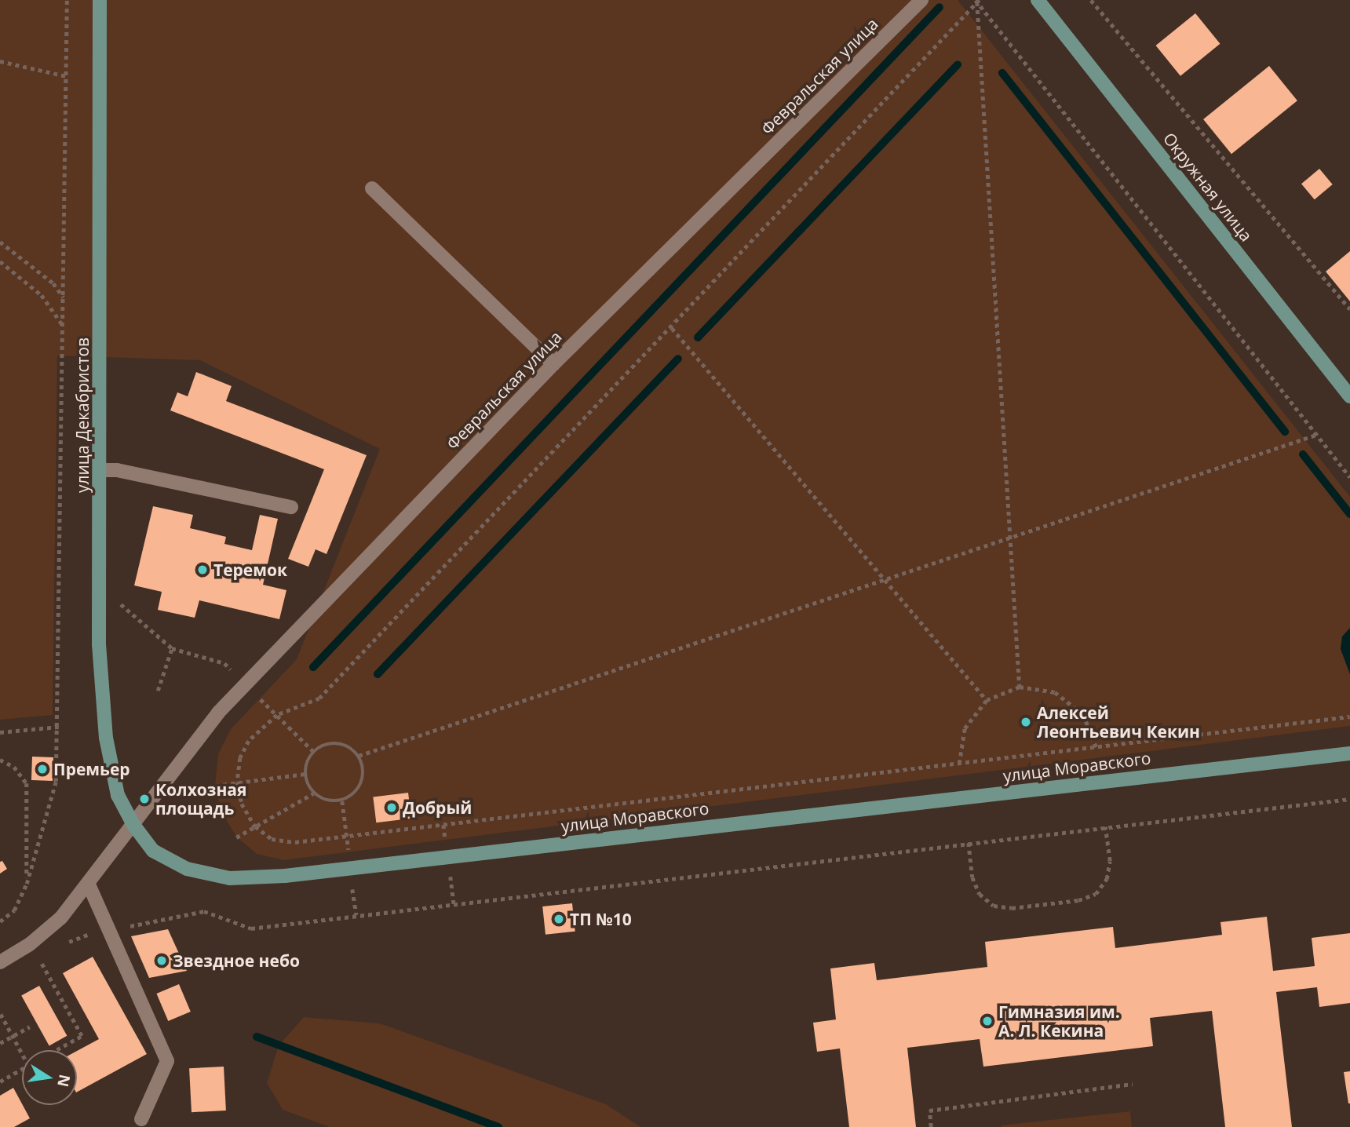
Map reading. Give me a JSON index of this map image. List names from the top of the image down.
{
  "streets": {
    "street": [
      "Февральская улица",
      "Окружная улица",
      "улица Декабристов",
      "улица Моравского"
    ]
  },
  "crossings": [
    ["Февральская улица", "улица Декабристов"],
    ["Февральская улица", "улица Моравского"],
    ["улица Декабристов", "улица Моравского"]
  ],
  "places": [
    "Теремок",
    "Алексей Леонтьевич Кекин",
    "Премьер",
    "Колхозная площадь",
    "Добрый",
    "ТП №10",
    "Звездное небо",
    "Гимназия им. А. Л. Кекина"
  ],
  "north": "right"
}
